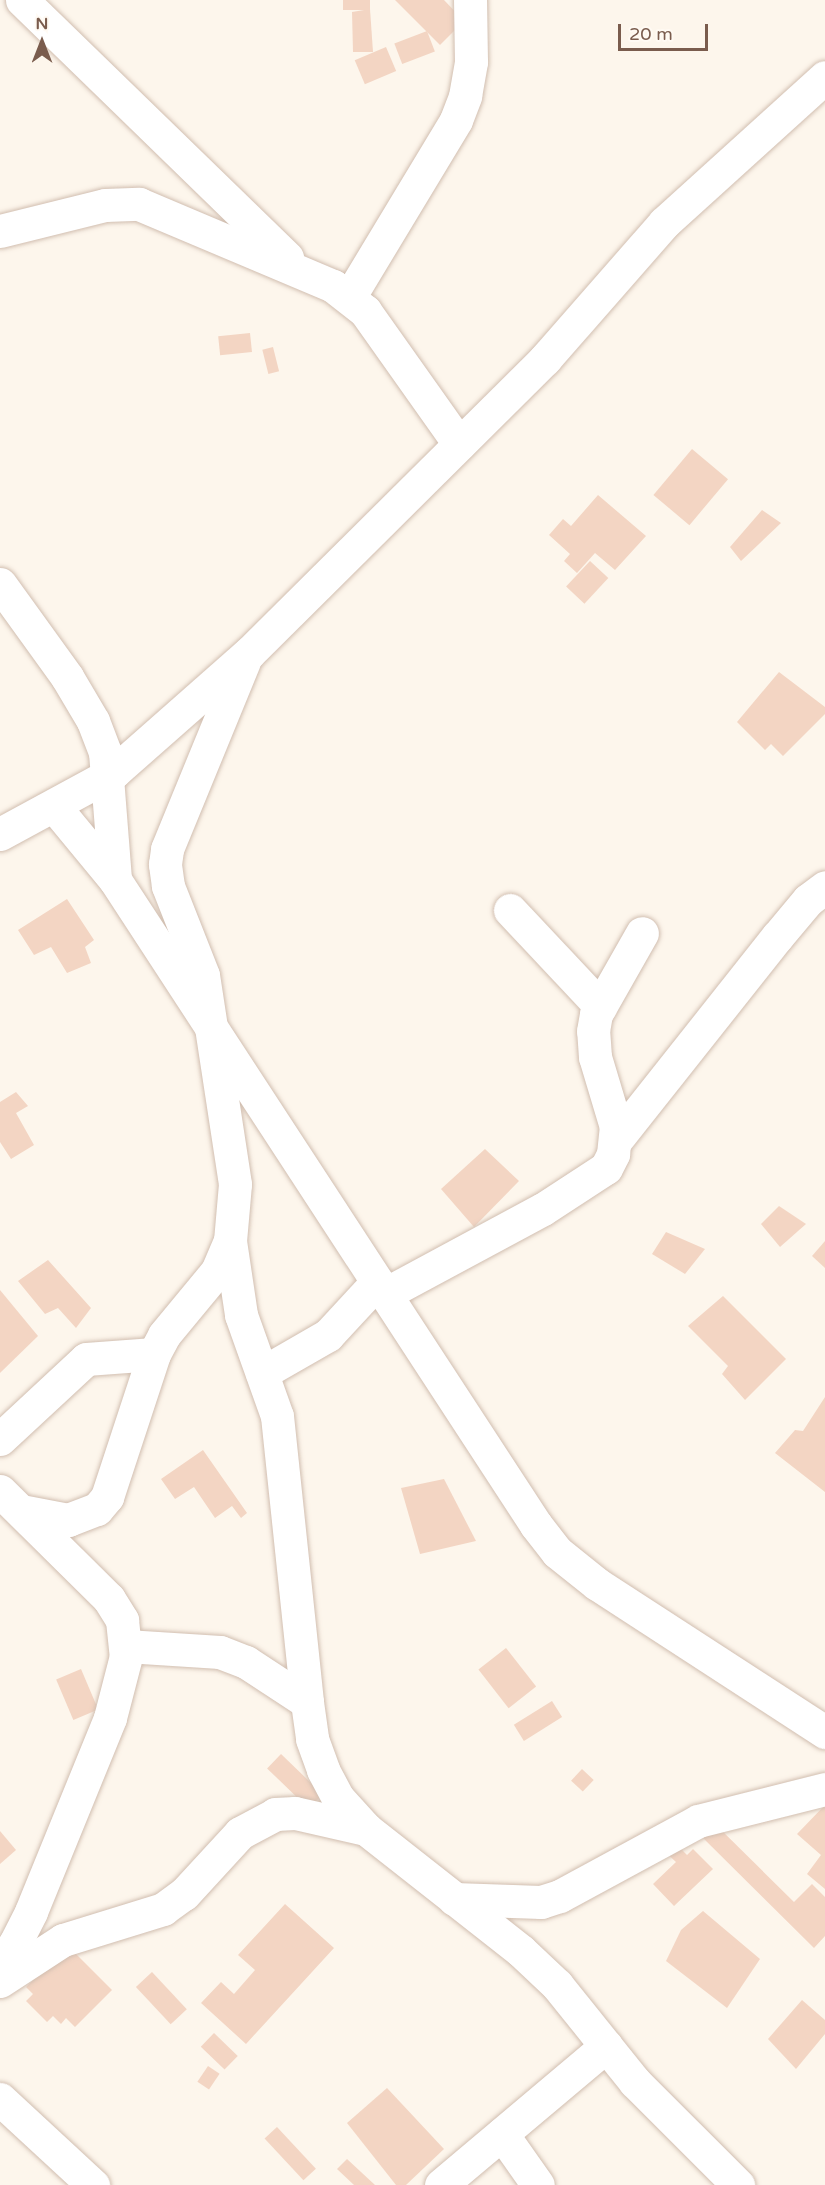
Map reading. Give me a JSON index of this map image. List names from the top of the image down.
{
  "scale_bar": "20 m",
  "north": "top"
}
